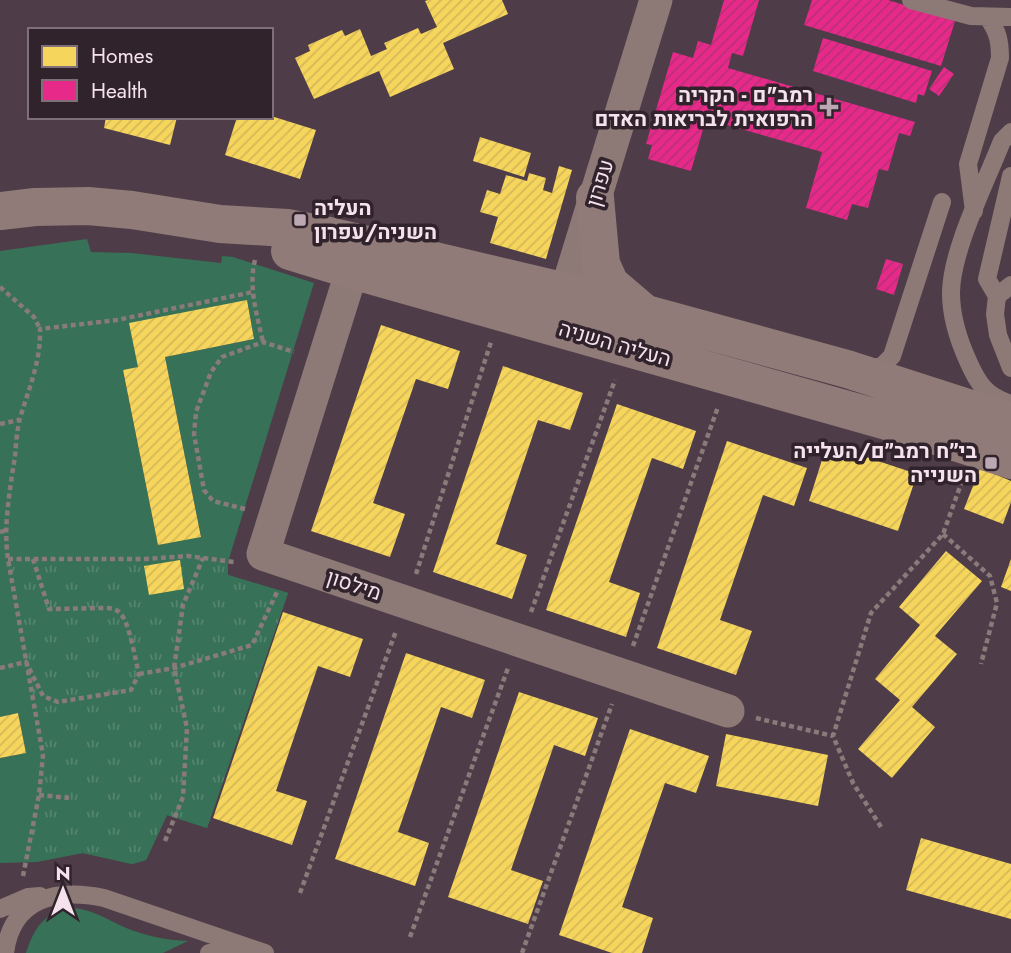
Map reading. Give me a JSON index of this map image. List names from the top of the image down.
{
  "streets": {
    "street": ["עפרון", "העליה השניה", "מילסון"]
  },
  "crossings": [
    ["עפרון", "העליה השניה"]
  ],
  "places": {
    "health": ["רמב\"ם - הקריה הרפואית לבריאות האדם"],
    "transit": ["העליה השניה/עפרון", "בי״ח רמב״ם/העלייה השנייה"]
  },
  "legend": ["Homes", "Health"],
  "north": "top"
}
